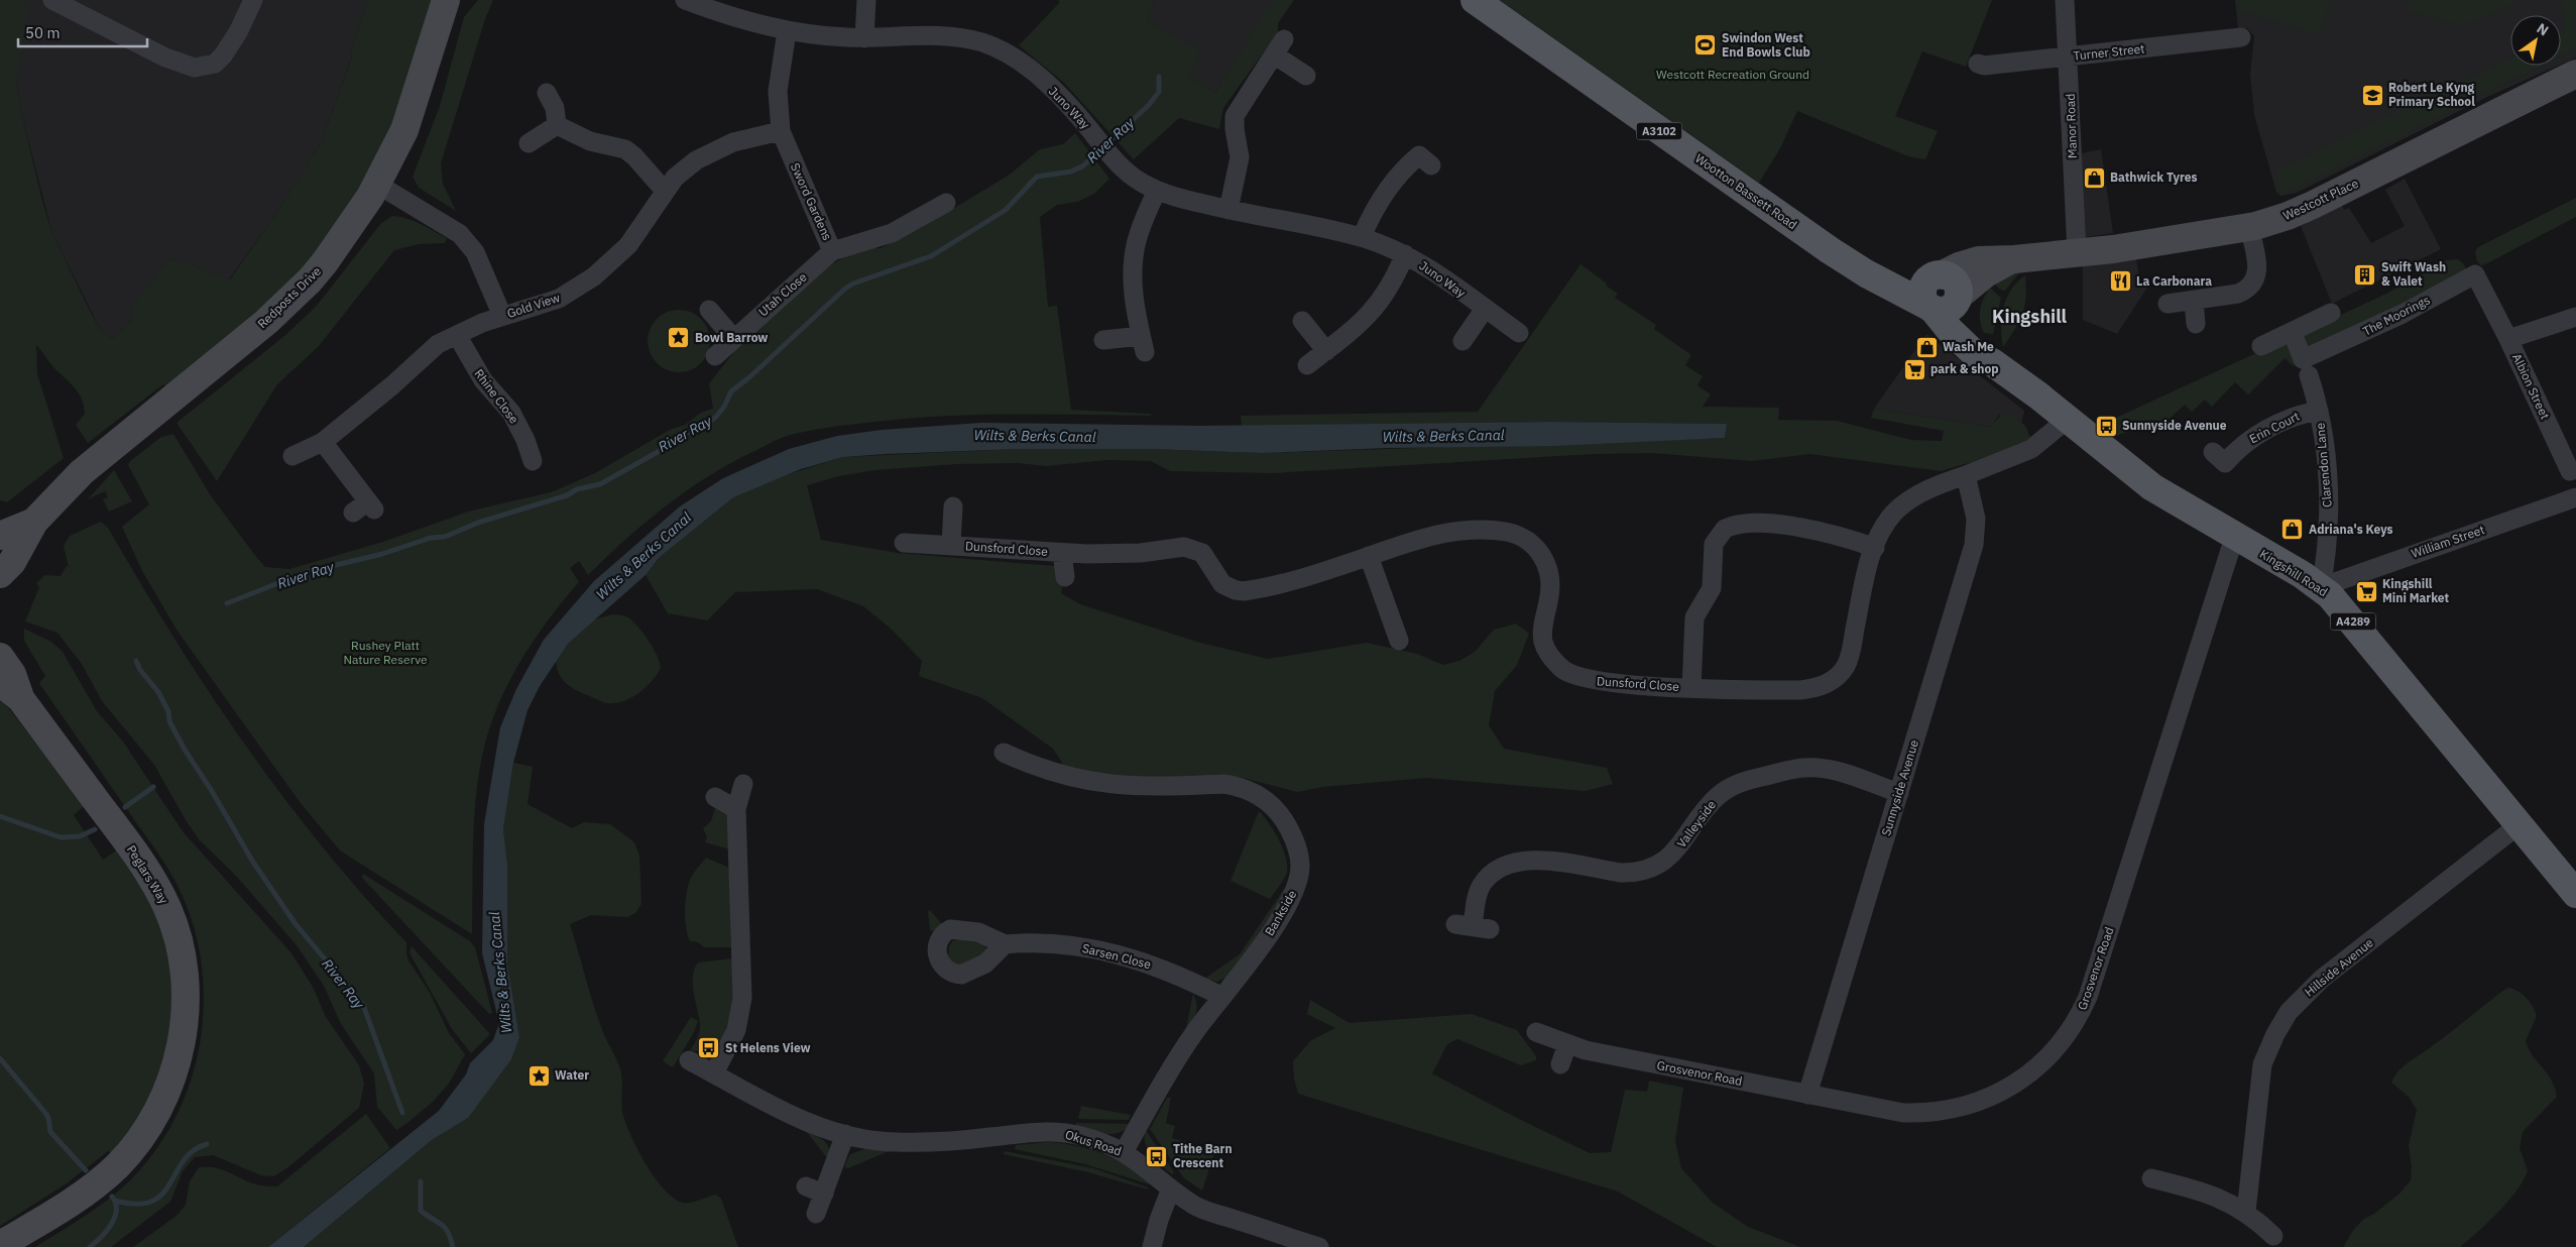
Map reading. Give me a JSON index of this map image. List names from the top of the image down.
{
  "streets": {
    "main road": [
      "A3102",
      "Wootton Bassett Road",
      "Westcott Place",
      "Redposts Drive",
      "Kingshill Road",
      "A4289",
      "Peglars Way"
    ],
    "street": [
      "Turner Street",
      "Juno Way",
      "Manor Road",
      "Sword Gardens",
      "Utah Close",
      "Gold View",
      "The Moorings",
      "Albion Street",
      "Rhine Close",
      "Erin Court",
      "Clarendon Lane",
      "William Street",
      "Dunsford Close",
      "Sunnyside Avenue",
      "Valleyside",
      "Bankside",
      "Sarsen Close",
      "Hillside Avenue",
      "Grosvenor Road",
      "Okus Road"
    ]
  },
  "crossings": [
    ["Turner Street", "Manor Road"],
    ["Juno Way", "Sword Gardens"],
    ["Manor Road", "Westcott Place"],
    ["Wootton Bassett Road", "Westcott Place"],
    ["Wootton Bassett Road", "Kingshill Road"],
    ["Westcott Place", "Kingshill Road"],
    ["Sword Gardens", "Utah Close"],
    ["Sword Gardens", "Gold View"],
    ["Gold View", "Rhine Close"],
    ["The Moorings", "Albion Street"],
    ["Erin Court", "Clarendon Lane"],
    ["Clarendon Lane", "William Street"],
    ["Clarendon Lane", "Kingshill Road"],
    ["William Street", "Kingshill Road"],
    ["Dunsford Close", "Sunnyside Avenue"],
    ["Kingshill Road", "Hillside Avenue"],
    ["Kingshill Road", "Grosvenor Road"],
    ["Sunnyside Avenue", "Valleyside"],
    ["Sunnyside Avenue", "Grosvenor Road"],
    ["Bankside", "Sarsen Close"],
    ["Bankside", "Okus Road"]
  ],
  "districts": ["Kingshill"],
  "water": ["River Ray", "Wilts & Berks Canal"],
  "parks": ["Westcott Recreation Ground", "Rushey Platt Nature Reserve"],
  "places": {
    "sports": ["Swindon West End Bowls Club"],
    "school or university": ["Robert Le Kyng Primary School"],
    "shop": ["Bathwick Tyres", "Wash Me", "Adriana's Keys"],
    "building": ["Swift Wash & Valet"],
    "restaurant": ["La Carbonara"],
    "place": ["Bowl Barrow", "Water"],
    "supermarket": ["park & shop", "Kingshill Mini Market"],
    "bus stop": ["Sunnyside Avenue", "St Helens View", "Tithe Barn Crescent"]
  },
  "scale_bar": "50 m",
  "north": "top right"
}
